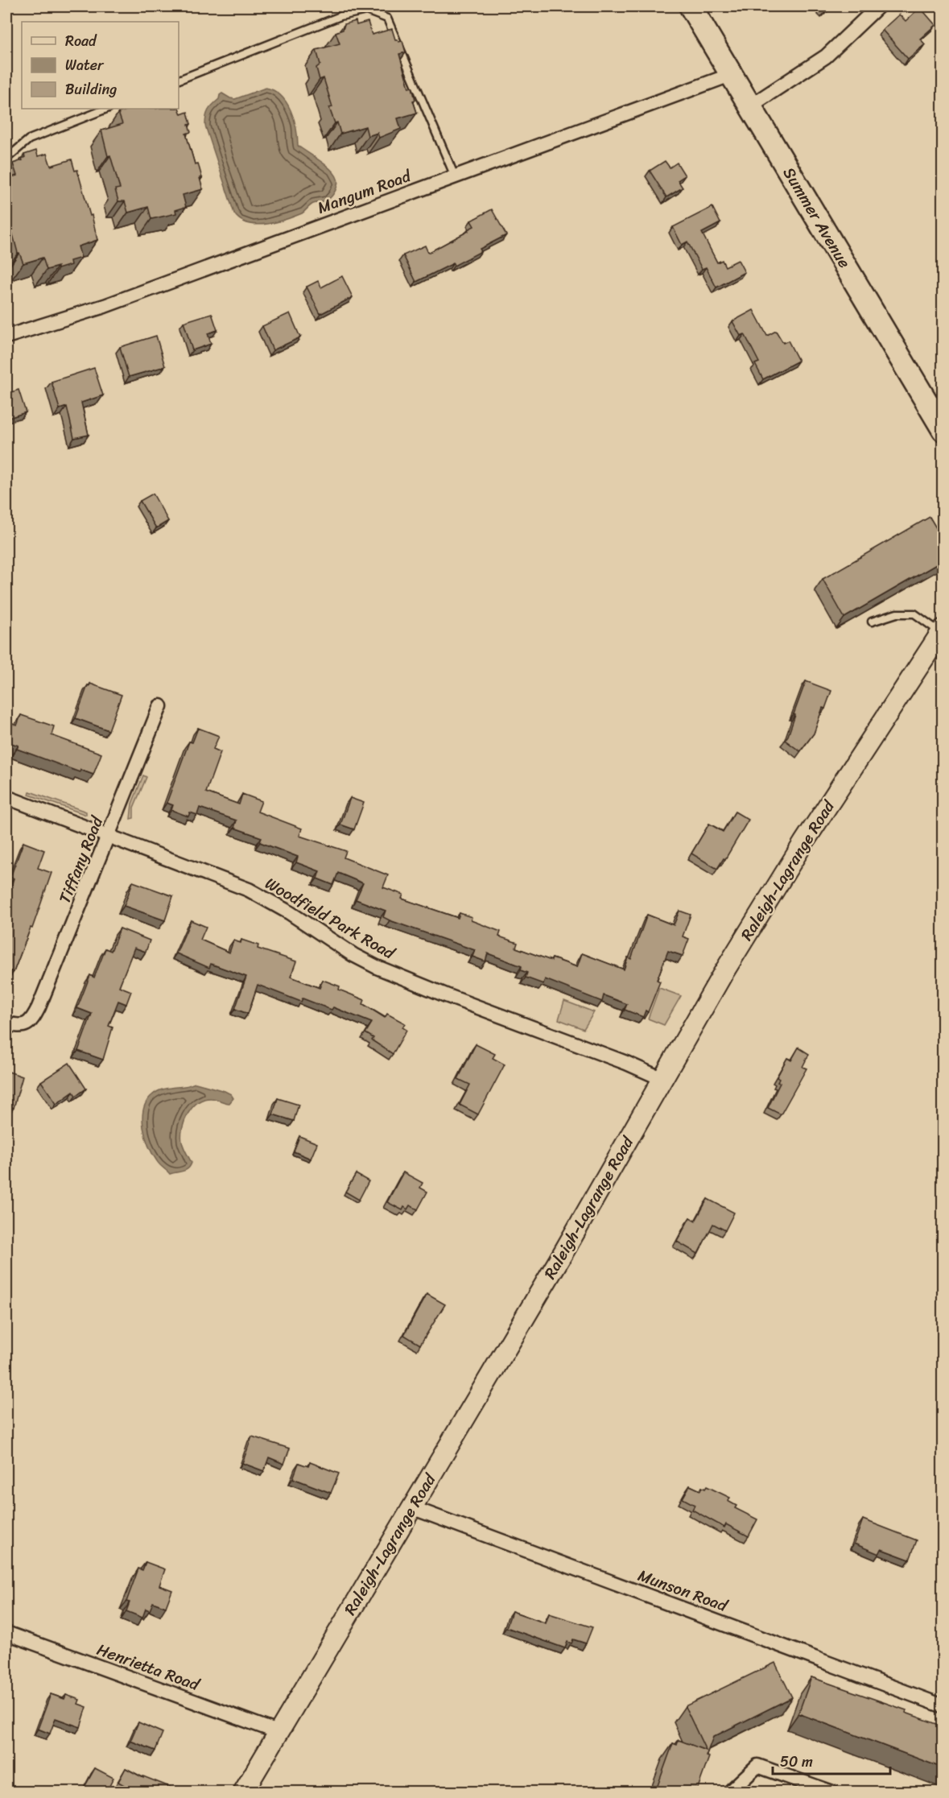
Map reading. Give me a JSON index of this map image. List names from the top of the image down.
{
  "streets": {
    "main road": ["Summer Avenue", "Raleigh-Lagrange Road"],
    "street": [
      "Mangum Road",
      "Tiffany Road",
      "Woodfield Park Road",
      "Munson Road",
      "Henrietta Road"
    ]
  },
  "crossings": [
    ["Mangum Road", "Summer Avenue"],
    ["Tiffany Road", "Woodfield Park Road"],
    ["Raleigh-Lagrange Road", "Woodfield Park Road"],
    ["Raleigh-Lagrange Road", "Munson Road"],
    ["Raleigh-Lagrange Road", "Henrietta Road"]
  ],
  "legend": ["Road", "Water", "Building"],
  "scale_bar": "50 m"
}
